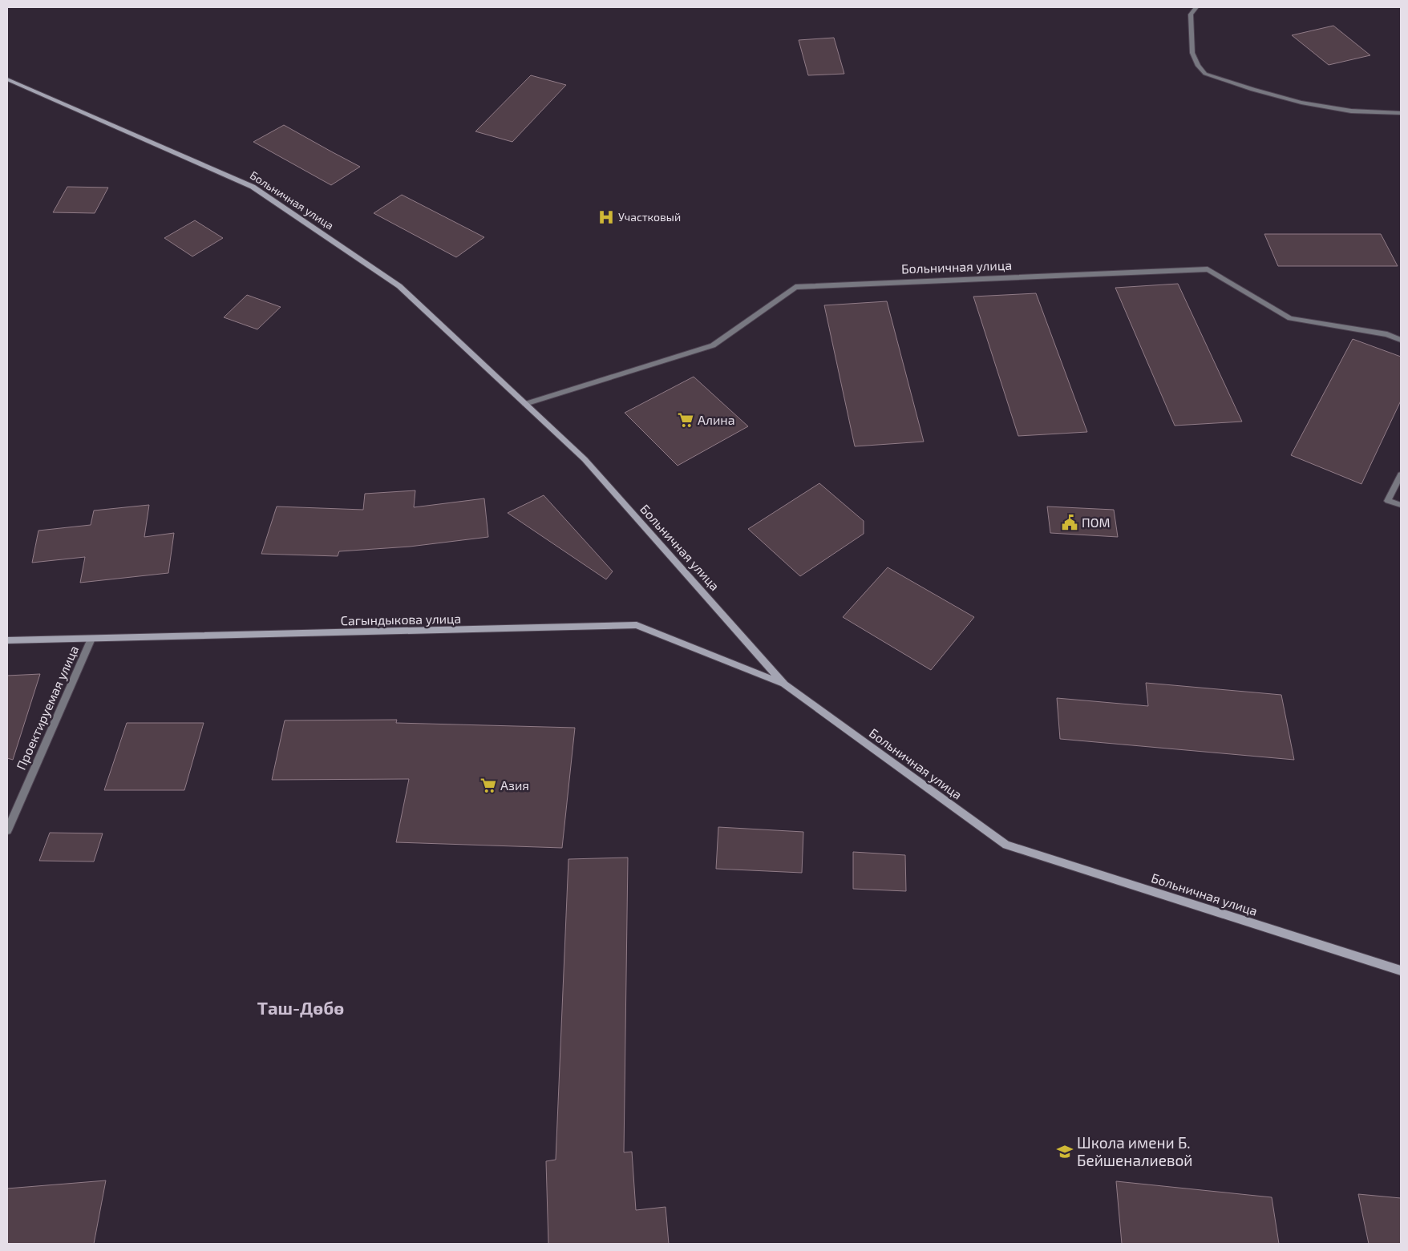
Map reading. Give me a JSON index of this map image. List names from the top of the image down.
{
  "streets": {
    "street": ["Больничная улица", "Сагындыкова улица", "Проектируемая улица"]
  },
  "crossings": [
    ["Больничная улица", "Сагындыкова улица"],
    ["Сагындыкова улица", "Проектируемая улица"]
  ],
  "districts": ["Таш-Дөбө"],
  "places": {
    "hospital": ["Участковый"],
    "supermarket": ["Алина", "Азия"],
    "public building": ["ПОМ"],
    "school or university": ["Школа имени Б. Бейшеналиевой"]
  }
}
